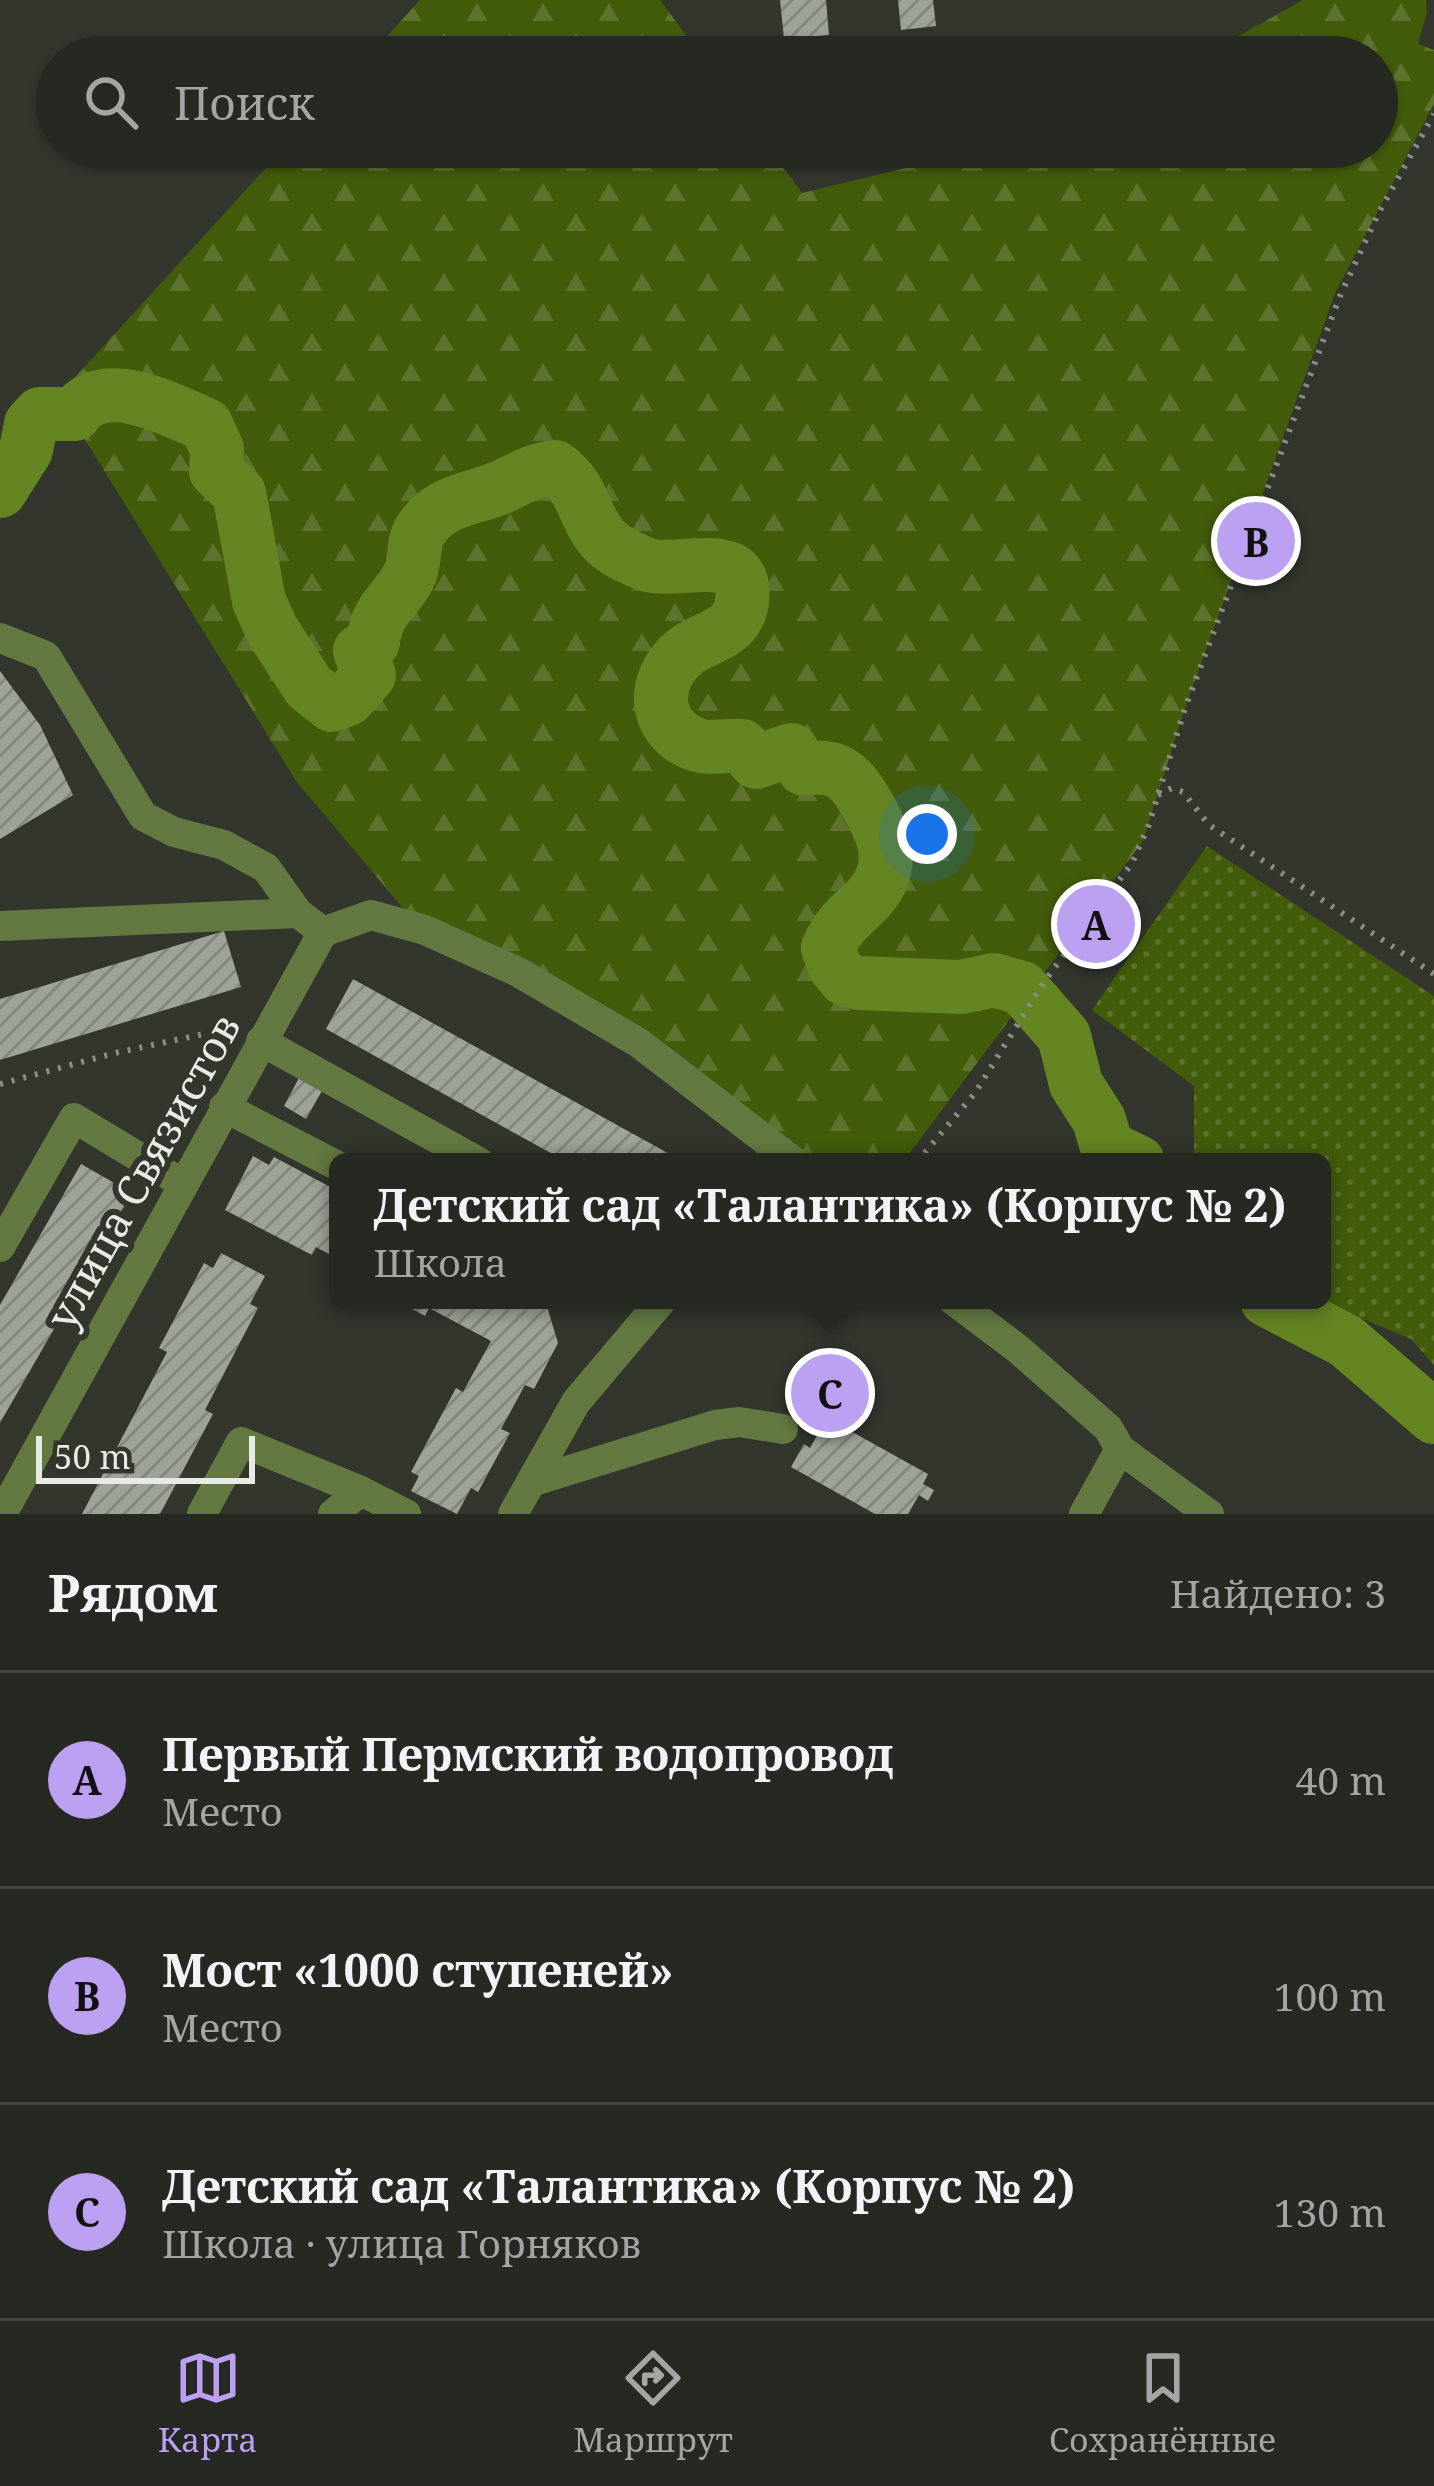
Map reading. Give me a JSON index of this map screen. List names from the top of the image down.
{
  "streets": {
    "street": ["улица Связистов"]
  },
  "scale_bar": "50 m",
  "page": {
    "search": "Поиск",
    "pins": ["B", "A", "C"],
    "popup": ["Детский сад «Талантика» (Корпус № 2)", "Школа"],
    "scale": "50 m",
    "heading": ["Рядом", "Найдено: 3"],
    "list": [
      {
        "mark": "A",
        "name": "Первый Пермский водопровод",
        "note": "Место",
        "value": "40 m"
      },
      {
        "mark": "B",
        "name": "Мост «1000 ступеней»",
        "note": "Место",
        "value": "100 m"
      },
      {
        "mark": "C",
        "name": "Детский сад «Талантика» (Корпус № 2)",
        "note": "Школа · улица Горняков",
        "value": "130 m"
      }
    ],
    "nav": ["Карта", "Маршрут", "Сохранённые"]
  }
}
